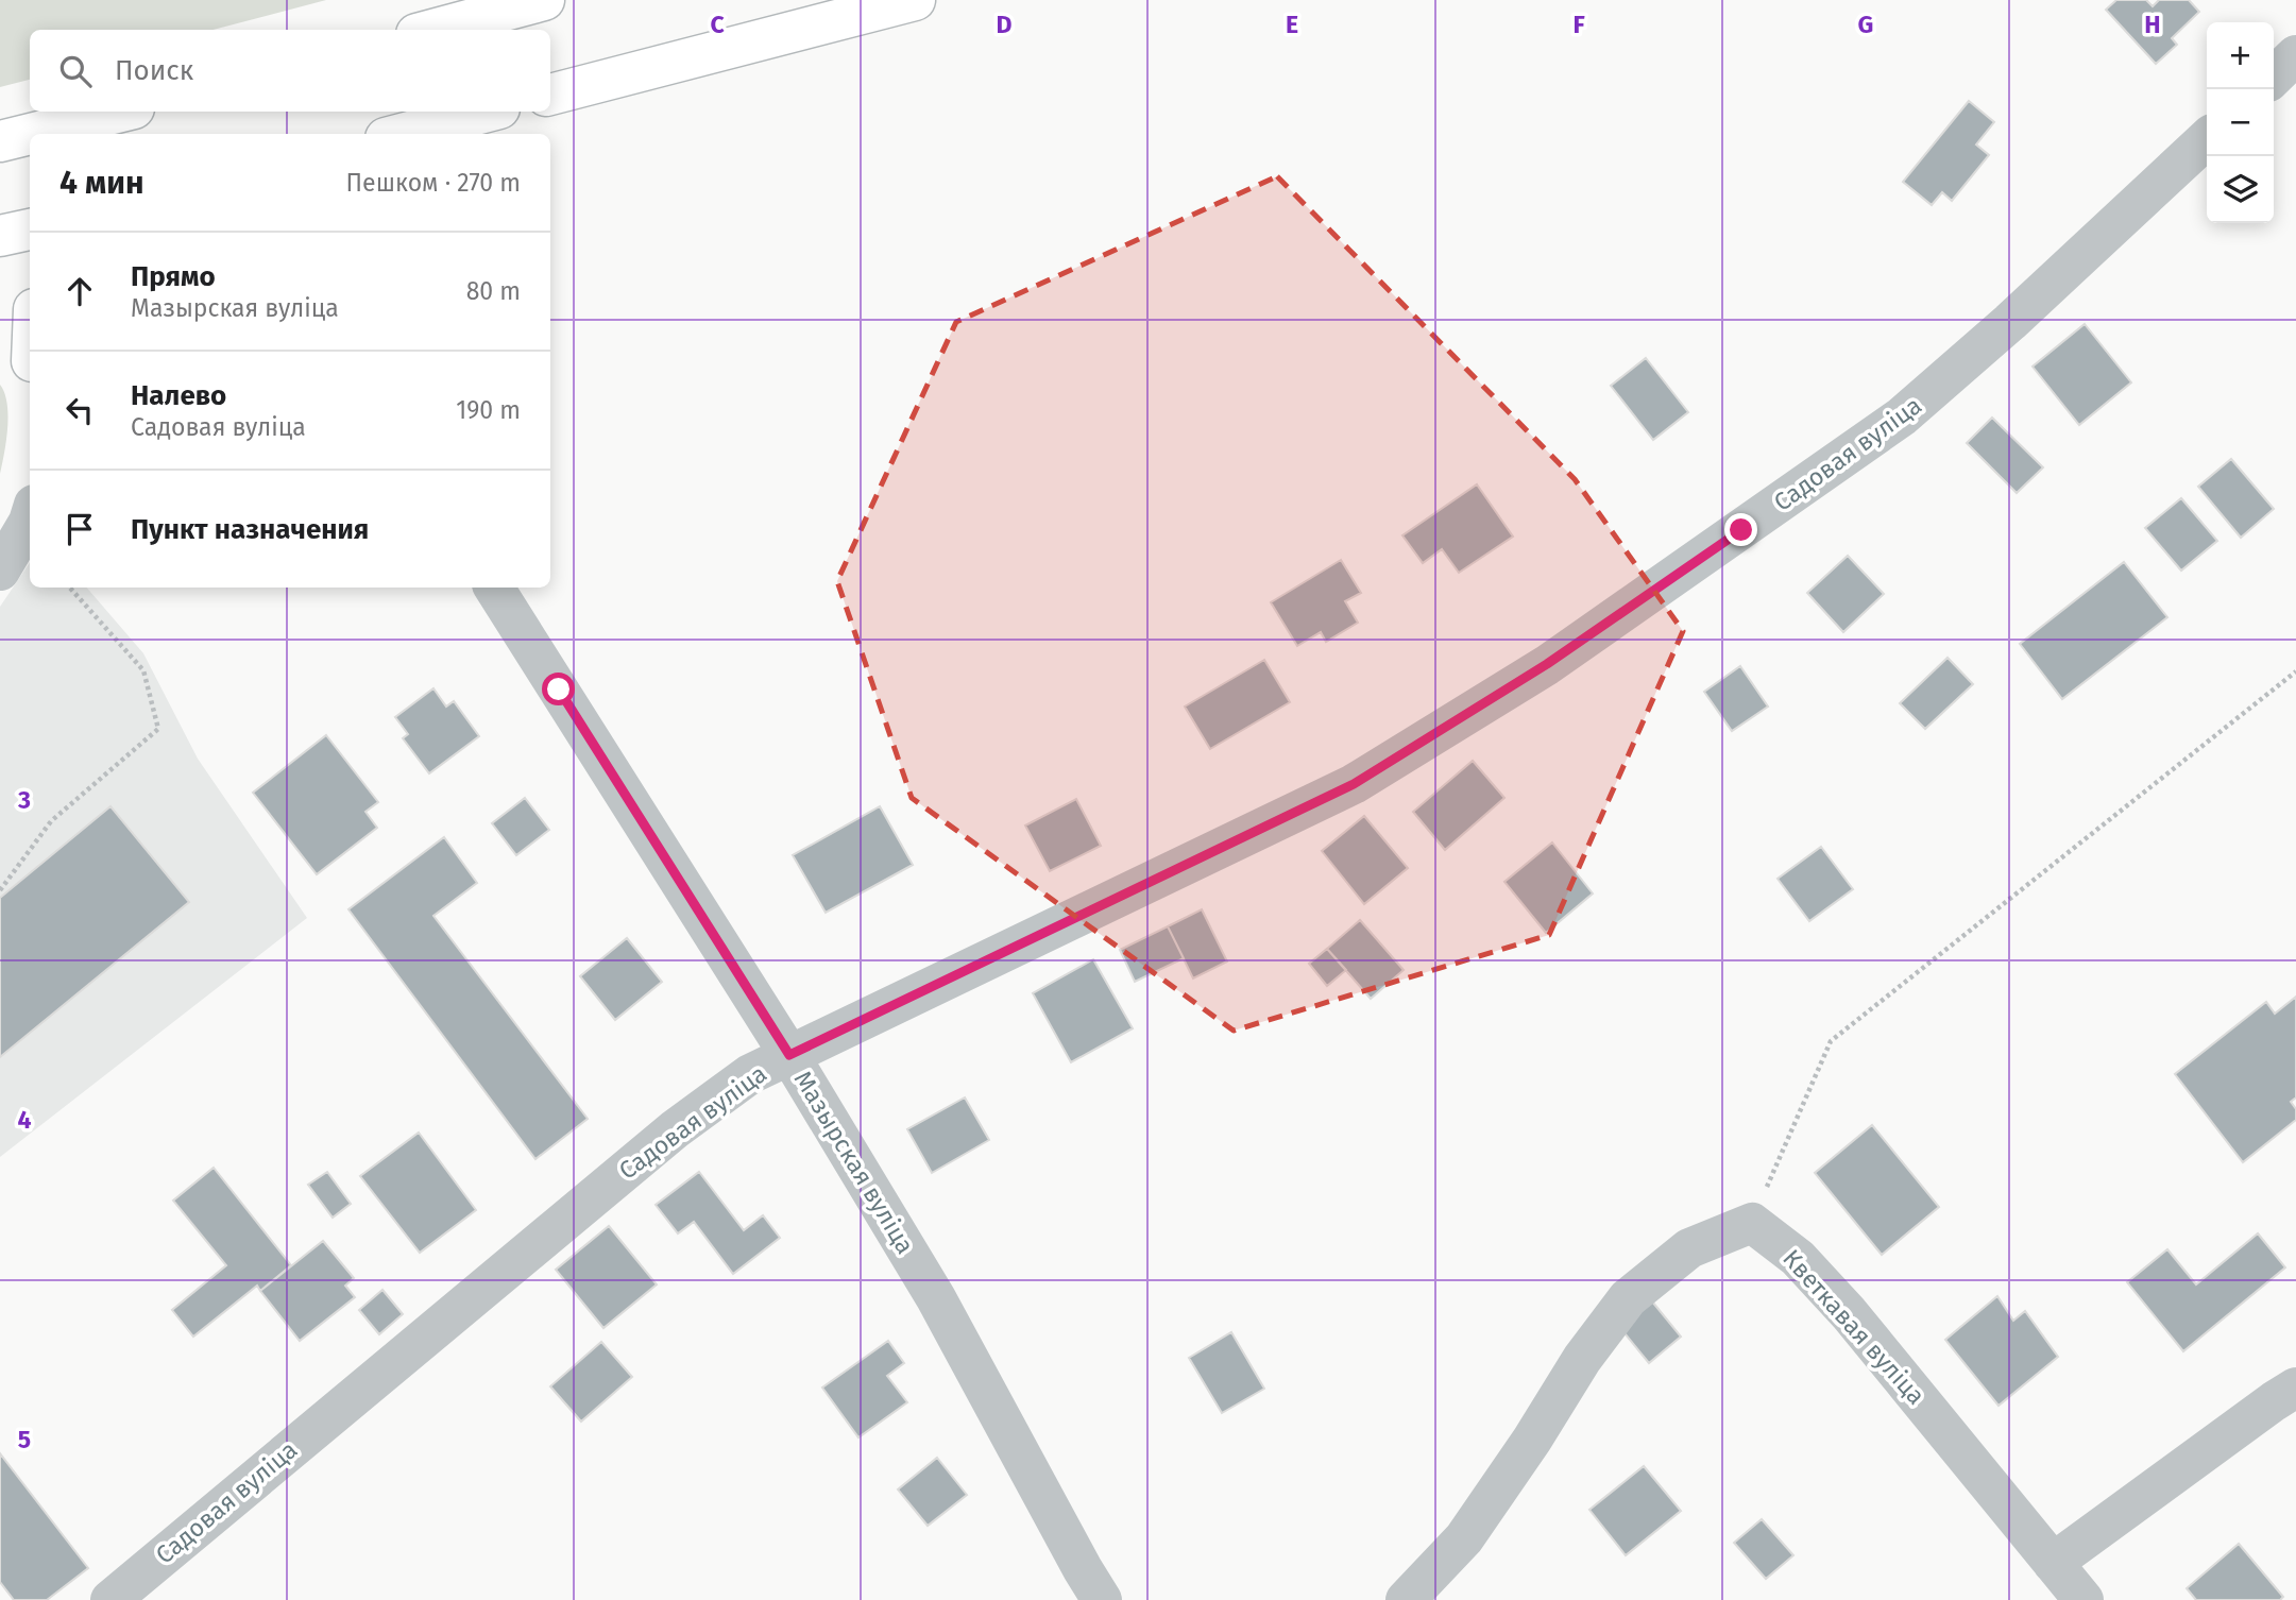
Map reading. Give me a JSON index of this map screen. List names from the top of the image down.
{
  "streets": {
    "street": ["Садовая вуліца", "Мазырская вуліца", "Кветкавая вуліца"]
  },
  "crossings": [
    ["Садовая вуліца", "Мазырская вуліца"]
  ],
  "page": {
    "map_buttons": ["+", "−"],
    "search": "Поиск",
    "heading": ["4 мин", "Пешком · 270 m"],
    "list": [
      ["Прямо", "Мазырская вуліца", "80 m"],
      ["Налево", "Садовая вуліца", "190 m"],
      "Пункт назначения"
    ]
  },
  "grid": {
    "columns": [
      "C",
      "D",
      "E",
      "F",
      "G",
      "H"
    ],
    "rows": ["3", "4", "5"]
  }
}
